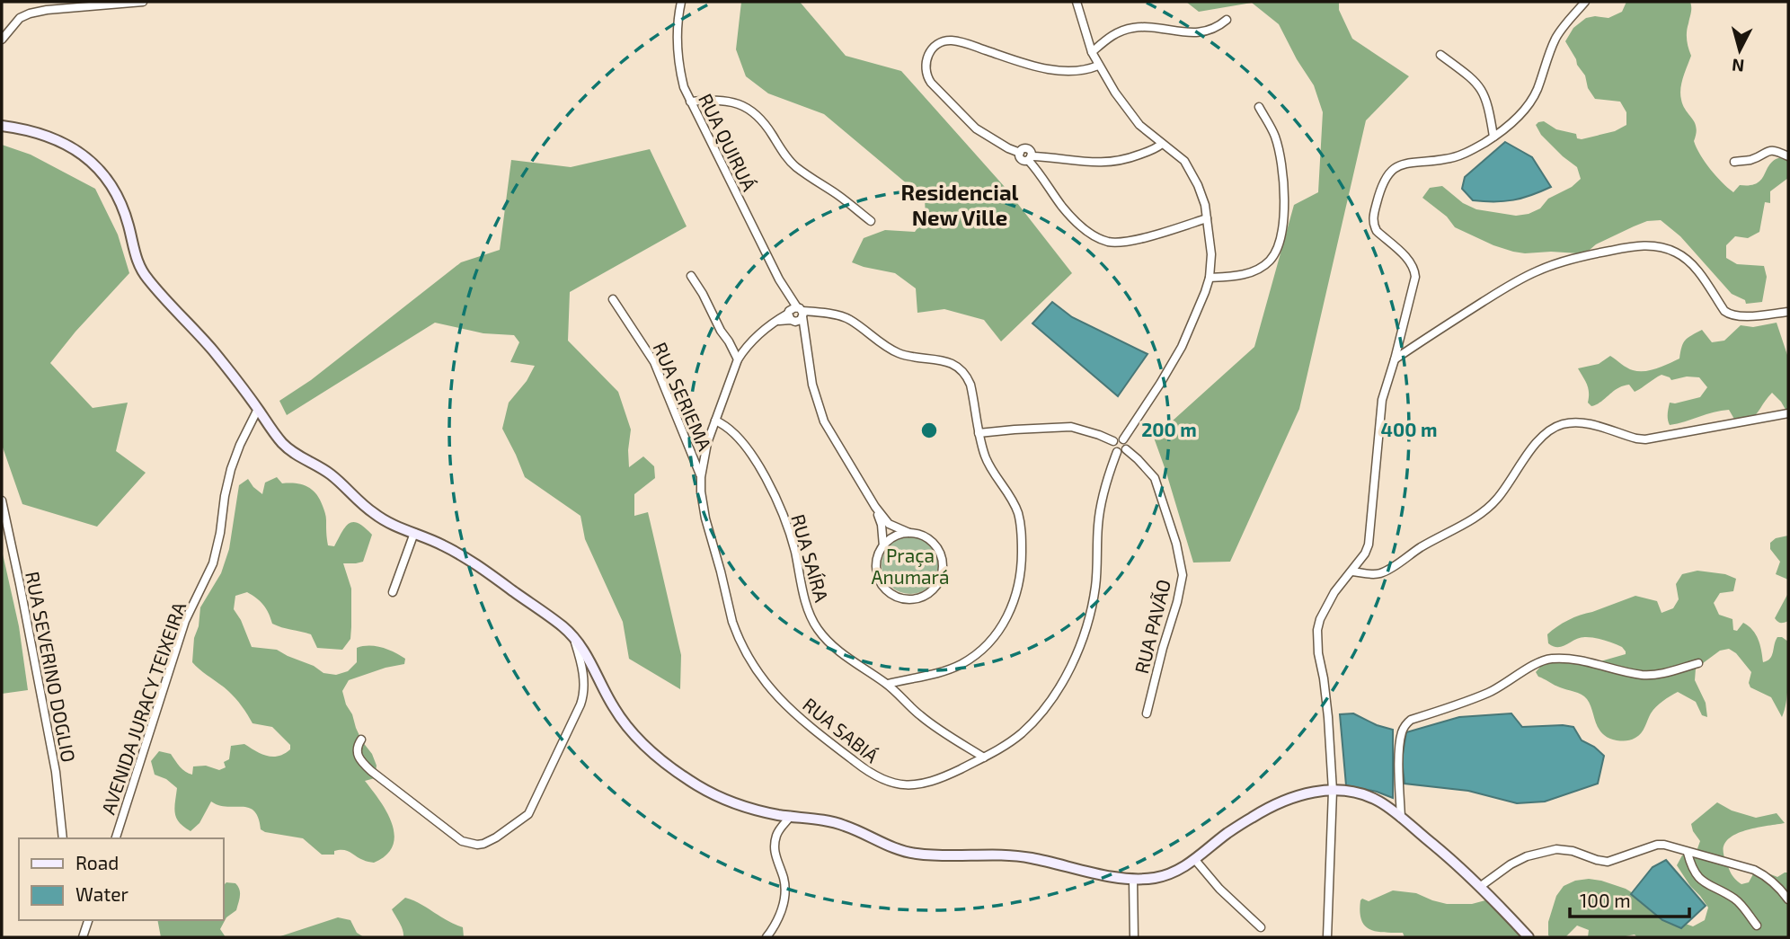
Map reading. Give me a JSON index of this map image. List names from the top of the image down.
{
  "streets": {
    "street": [
      "RUA QUIRUÁ",
      "RUA SERIEMA",
      "RUA SAÍRA",
      "RUA PAVÃO",
      "RUA SEVERINO DOGLIO",
      "AVENIDA JURACY TEIXEIRA",
      "RUA SABIÁ"
    ]
  },
  "crossings": [
    ["RUA QUIRUÁ", "RUA SABIÁ"],
    ["RUA SERIEMA", "RUA SABIÁ"],
    ["RUA SAÍRA", "RUA SABIÁ"],
    ["RUA PAVÃO", "RUA SABIÁ"]
  ],
  "districts": ["Residencial New Ville"],
  "parks": ["Praça Anumará"],
  "legend": ["Road", "Water"],
  "scale_bar": "100 m",
  "north": "bottom",
  "rings": ["200 m", "400 m"]
}
